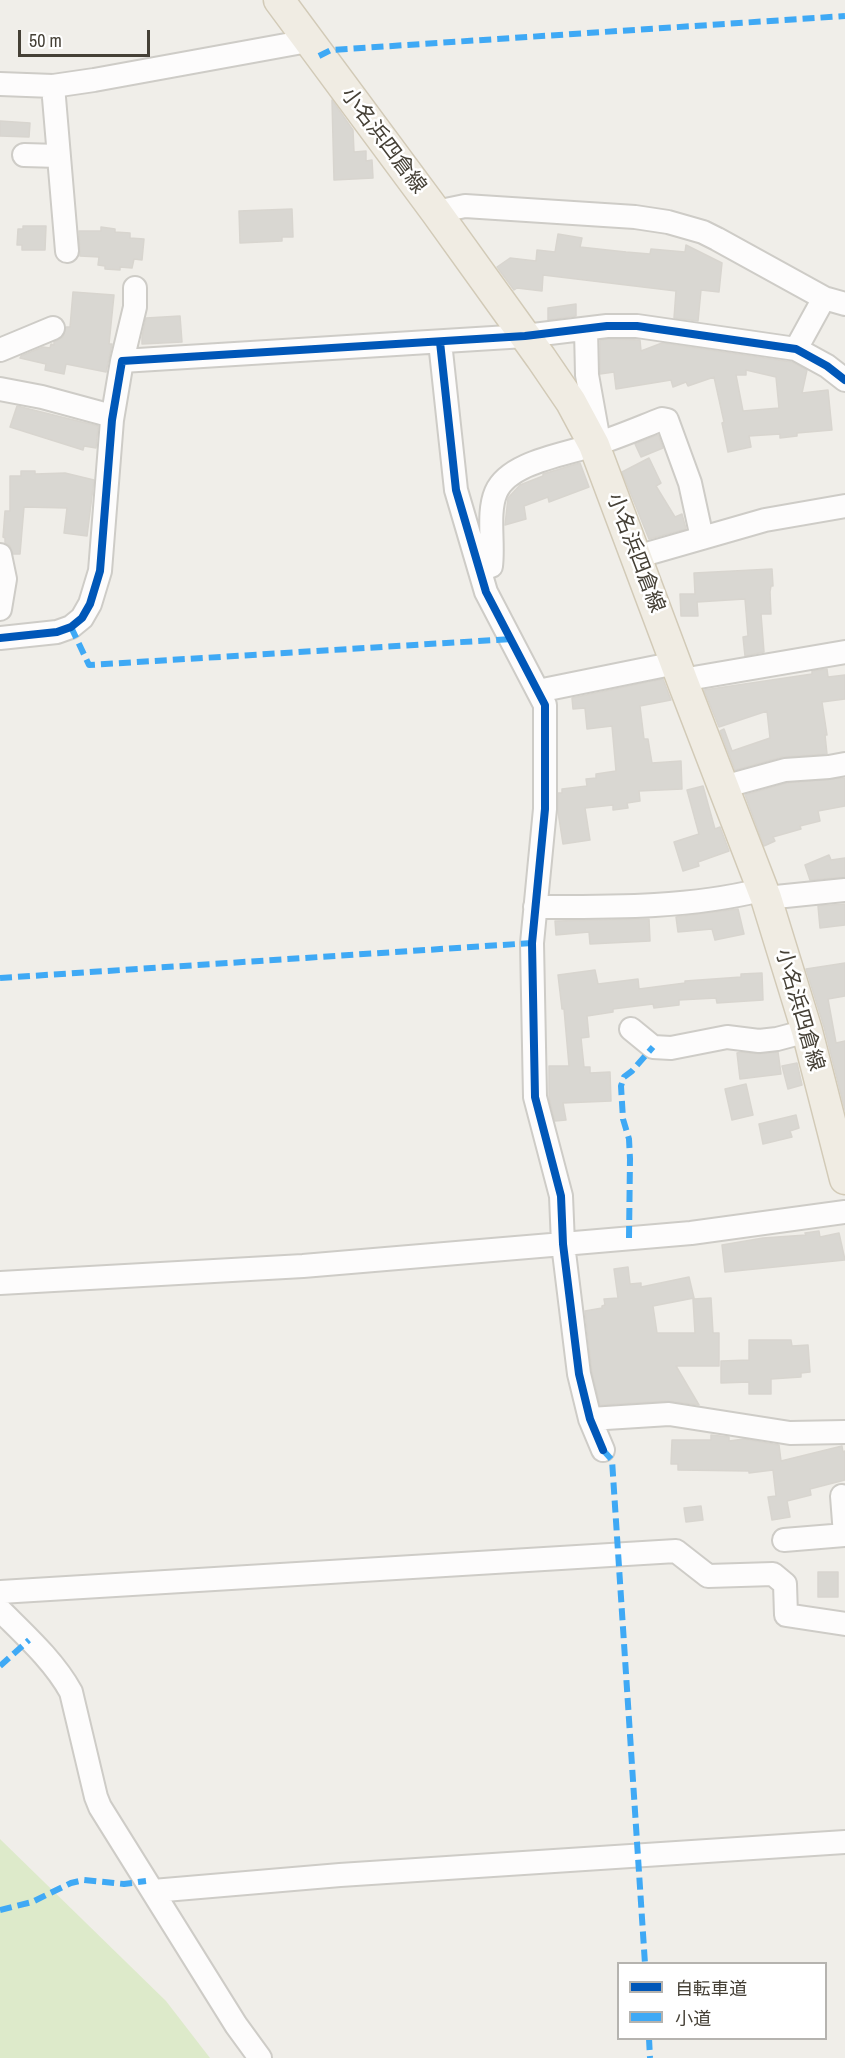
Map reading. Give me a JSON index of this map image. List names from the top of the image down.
{
  "streets": {
    "main road": ["小名浜四倉線"]
  },
  "legend": ["自転車道", "小道"],
  "scale_bar": "50 m"
}
